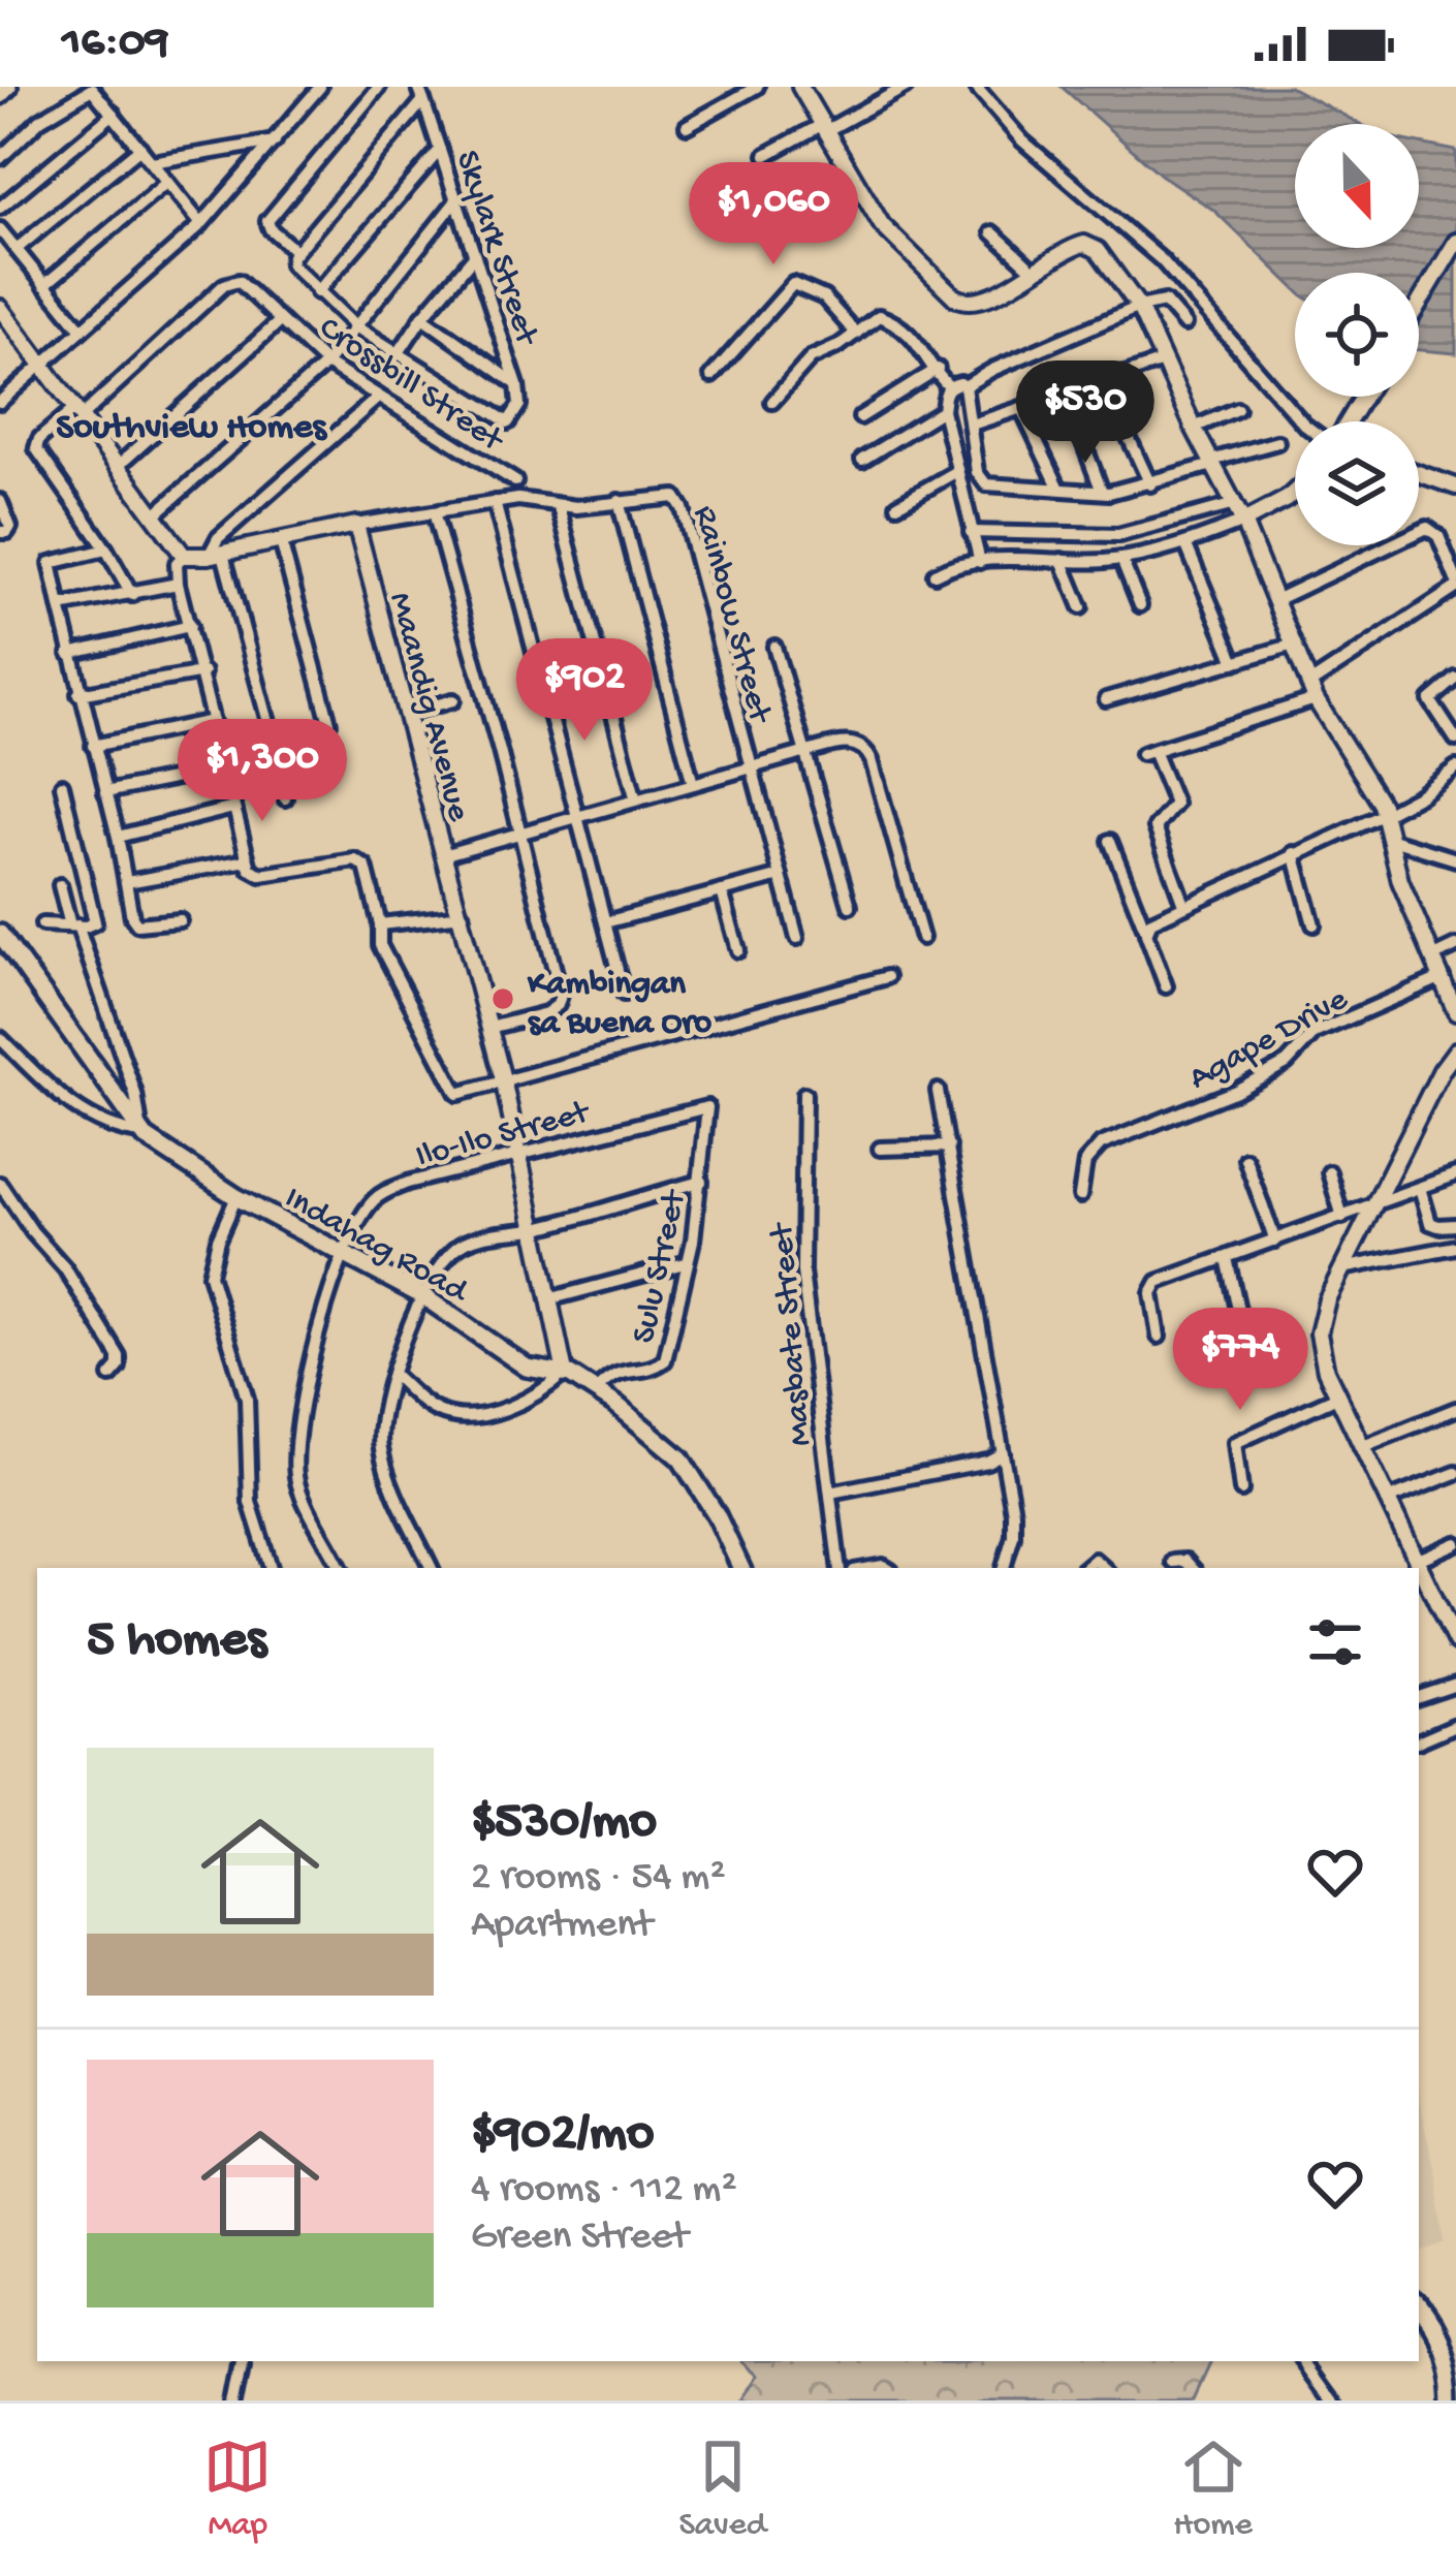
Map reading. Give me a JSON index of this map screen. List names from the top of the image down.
{
  "streets": {
    "main road": ["Indahag Road"],
    "street": [
      "Skylark Street",
      "Crossbill Street",
      "Rainbow Street",
      "Maandig Avenue",
      "Agape Drive",
      "Ilo-Ilo Street",
      "Sulu Street",
      "Masbate Street"
    ]
  },
  "crossings": [
    ["Rainbow Street", "Maandig Avenue"],
    ["Maandig Avenue", "Ilo-Ilo Street"],
    ["Maandig Avenue", "Indahag Road"],
    ["Ilo-Ilo Street", "Indahag Road"],
    ["Ilo-Ilo Street", "Sulu Street"],
    ["Indahag Road", "Sulu Street"]
  ],
  "districts": ["Southview Homes"],
  "places": ["Kambingan sa Buena Oro"],
  "north": "bottom",
  "page": {
    "status": "16:09",
    "price": [
      "$1,060",
      "$530",
      "$902",
      "$1,300",
      "$774"
    ],
    "heading": "5 homes",
    "list": [
      {
        "name": "$530/mo",
        "note": "2 rooms · 54 m² · Apartment"
      },
      {
        "name": "$902/mo",
        "note": "4 rooms · 112 m² · Green Street"
      }
    ],
    "tabs": ["Map", "Saved", "Home"]
  }
}
